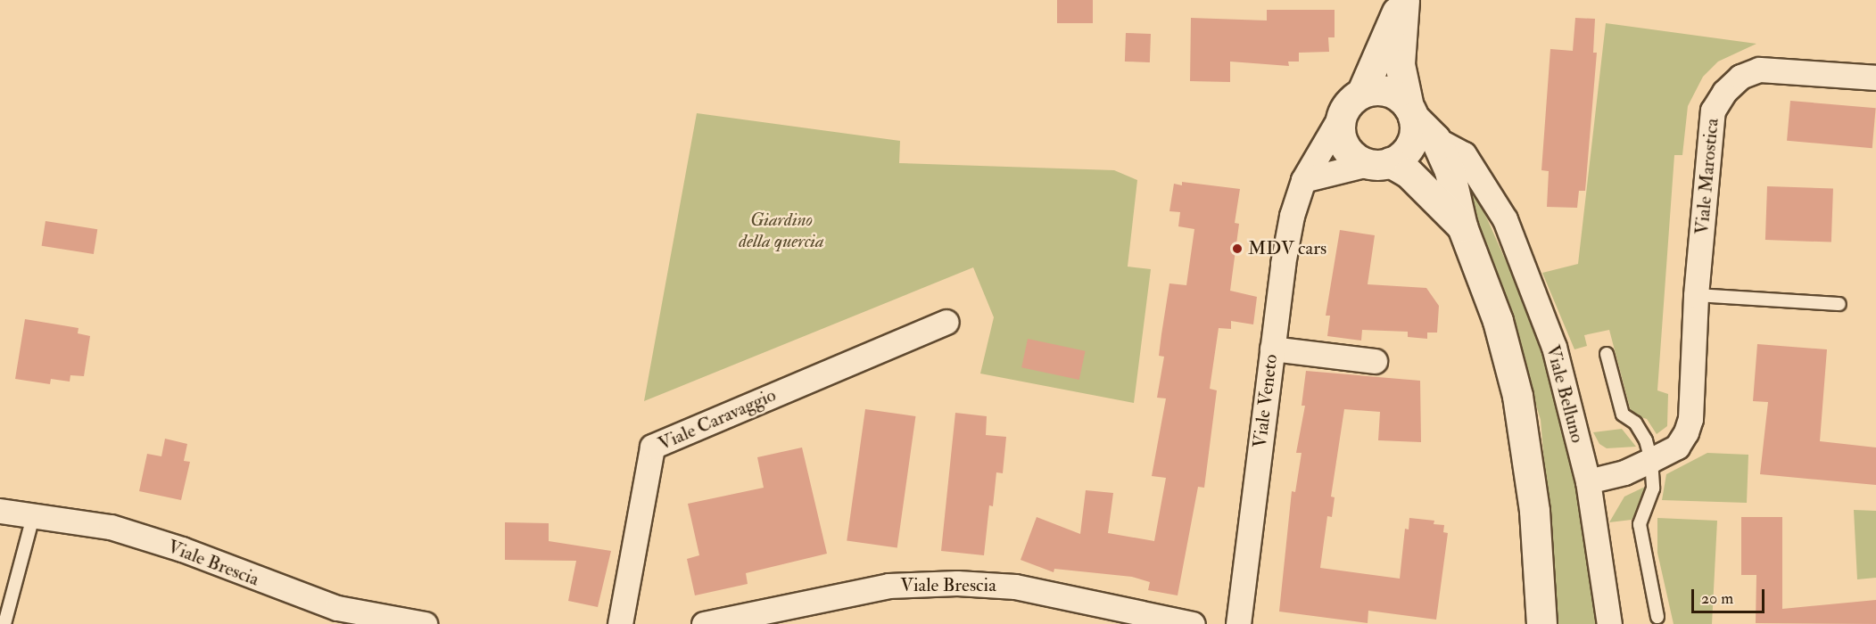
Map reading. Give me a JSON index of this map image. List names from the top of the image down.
{
  "streets": {
    "street": [
      "Viale Marostica",
      "Viale Belluno",
      "Viale Veneto",
      "Viale Caravaggio",
      "Viale Brescia"
    ]
  },
  "crossings": [
    ["Viale Marostica", "Viale Belluno"]
  ],
  "parks": ["Giardino della quercia"],
  "places": ["MDV cars"],
  "scale_bar": "20 m"
}
